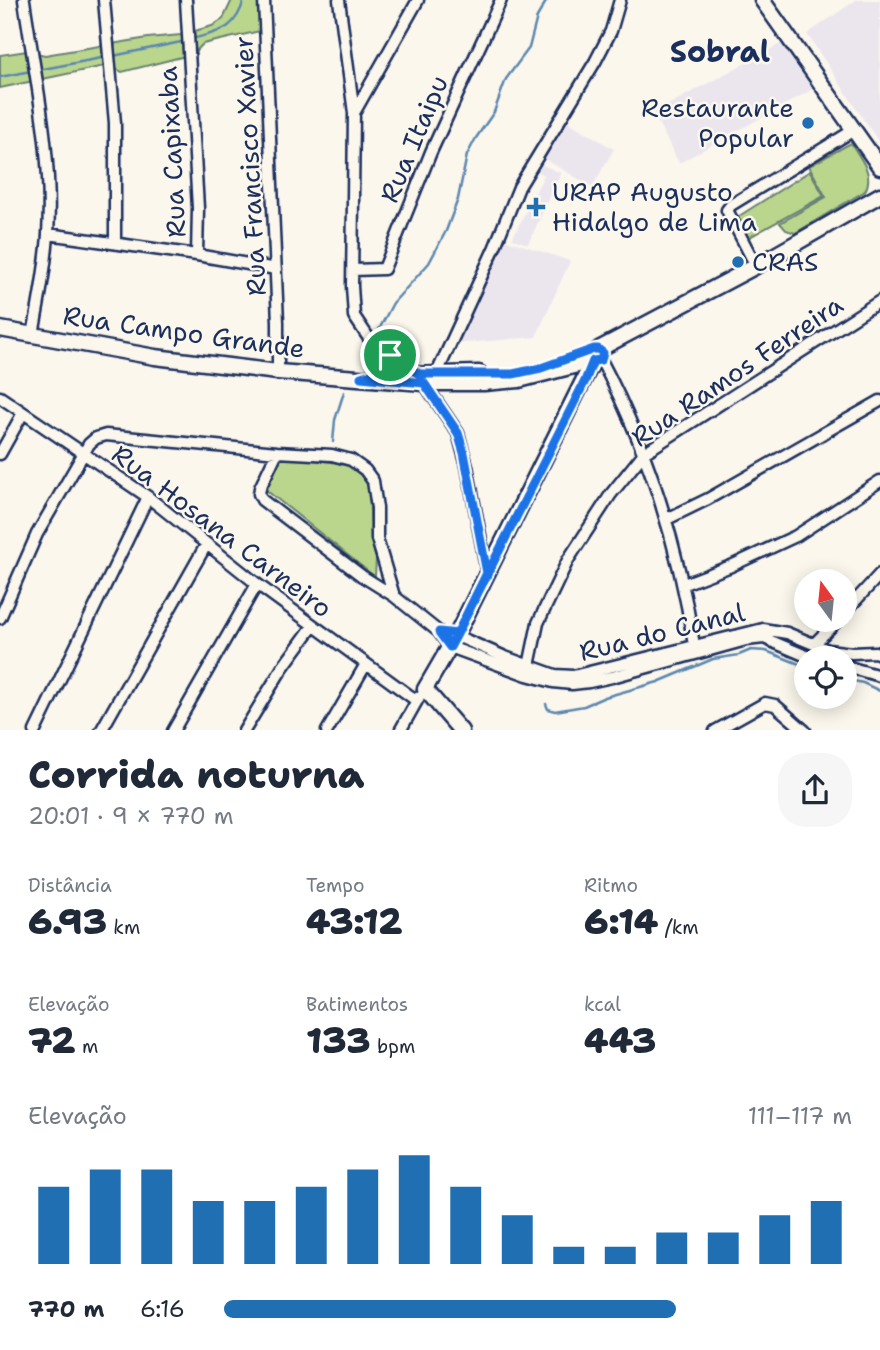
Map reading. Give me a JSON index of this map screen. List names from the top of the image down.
{
  "streets": {
    "street": [
      "Rua Itaipu",
      "Rua Capixaba",
      "Rua Francisco Xavier",
      "Rua Campo Grande",
      "Rua Ramos Ferreira",
      "Rua Hosana Carneiro",
      "Rua do Canal"
    ]
  },
  "crossings": [
    ["Rua Francisco Xavier", "Rua Campo Grande"],
    ["Rua Ramos Ferreira", "Rua do Canal"]
  ],
  "districts": ["Sobral"],
  "places": {
    "other": ["Restaurante Popular", "CRAS"],
    "health": ["URAP Augusto Hidalgo de Lima"]
  },
  "north": "top",
  "page": {
    "heading": ["Corrida noturna", "20:01 · 9 × 770 m"],
    "stats": [
      ["Distância", "6.93 km"],
      ["Tempo", "43:12"],
      ["Ritmo", "6:14 /km"],
      ["Elevação", "72 m"],
      ["Batimentos", "133 bpm"],
      ["kcal", "443"]
    ],
    "chart": ["Elevação", "111–117 m"],
    "list": [
      {
        "name": "770 m",
        "note": "6:16"
      }
    ]
  }
}
